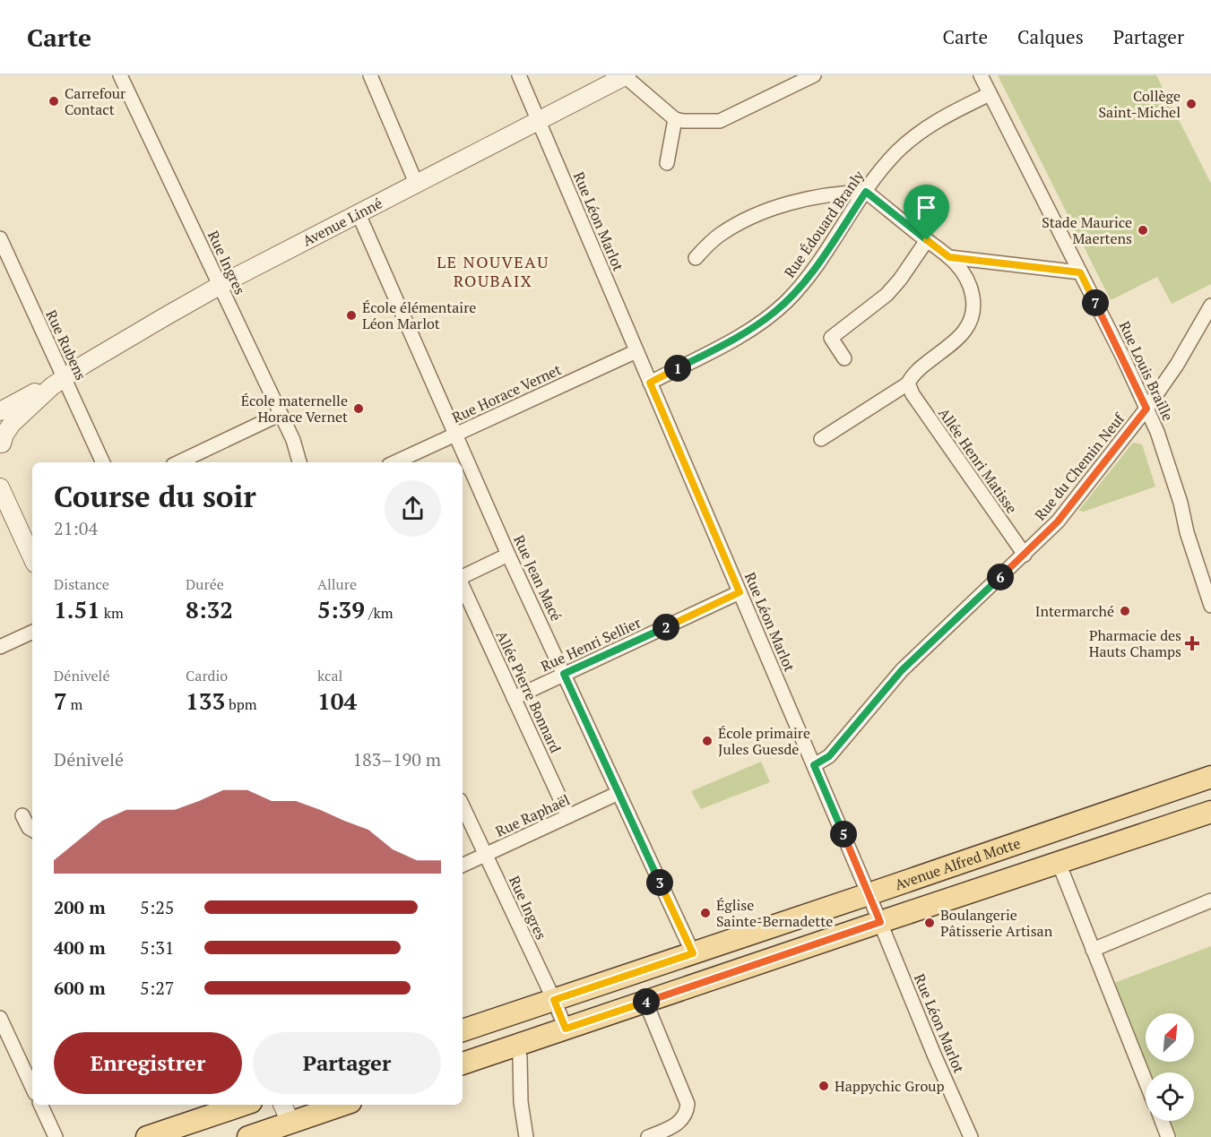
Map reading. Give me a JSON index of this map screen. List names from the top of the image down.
{
  "streets": {
    "main road": ["Avenue Alfred Motte"],
    "street": [
      "Avenue Linné",
      "Rue Léon Marlot",
      "Rue Édouard Branly",
      "Rue Ingres",
      "Rue Rubens",
      "Rue Louis Braille",
      "Rue Horace Vernet",
      "Allée Henri Matisse",
      "Rue du Chemin Neuf",
      "Rue Jean Macé",
      "Rue Henri Sellier",
      "Allée Pierre Bonnard",
      "Rue Raphaël"
    ]
  },
  "crossings": [
    ["Avenue Linné", "Rue Léon Marlot"],
    ["Avenue Linné", "Rue Ingres"],
    ["Avenue Linné", "Rue Rubens"],
    ["Avenue Linné", "Rue Jean Macé"],
    ["Rue Léon Marlot", "Rue Édouard Branly"],
    ["Rue Léon Marlot", "Rue Horace Vernet"],
    ["Rue Léon Marlot", "Rue du Chemin Neuf"],
    ["Rue Léon Marlot", "Rue Henri Sellier"],
    ["Rue Léon Marlot", "Avenue Alfred Motte"],
    ["Rue Édouard Branly", "Rue Louis Braille"],
    ["Rue Ingres", "Rue Raphaël"],
    ["Rue Ingres", "Avenue Alfred Motte"],
    ["Rue Louis Braille", "Rue du Chemin Neuf"],
    ["Rue Horace Vernet", "Rue Jean Macé"],
    ["Allée Henri Matisse", "Rue du Chemin Neuf"],
    ["Rue Jean Macé", "Rue Henri Sellier"],
    ["Rue Jean Macé", "Allée Pierre Bonnard"],
    ["Rue Jean Macé", "Rue Raphaël"],
    ["Rue Jean Macé", "Avenue Alfred Motte"],
    ["Rue Henri Sellier", "Allée Pierre Bonnard"],
    ["Allée Pierre Bonnard", "Rue Raphaël"]
  ],
  "districts": ["LE NOUVEAU ROUBAIX"],
  "places": {
    "other": [
      "Carrefour Contact",
      "Collège Saint-Michel",
      "Stade Maurice Maertens",
      "École élémentaire Léon Marlot",
      "École maternelle Horace Vernet",
      "Intermarché",
      "École primaire Jules Guesde",
      "Église Sainte-Bernadette",
      "Boulangerie Pâtisserie Artisan",
      "Happychic Group"
    ],
    "health": ["Pharmacie des Hauts Champs"]
  },
  "north": "top right",
  "page": {
    "header": "Carte",
    "nav": ["Carte", "Calques", "Partager"],
    "pins": [
      "7",
      "1",
      "6",
      "2",
      "5",
      "3",
      "4"
    ],
    "heading": ["Course du soir", "21:04"],
    "stats": [
      ["Distance", "1.51 km"],
      ["Durée", "8:32"],
      ["Allure", "5:39 /km"],
      ["Dénivelé", "7 m"],
      ["Cardio", "133 bpm"],
      ["kcal", "104"]
    ],
    "chart": ["Dénivelé", "183–190 m"],
    "list": [
      {
        "name": "200 m",
        "note": "5:25"
      },
      {
        "name": "400 m",
        "note": "5:31"
      },
      {
        "name": "600 m",
        "note": "5:27"
      }
    ],
    "buttons": ["Enregistrer", "Partager"]
  }
}
